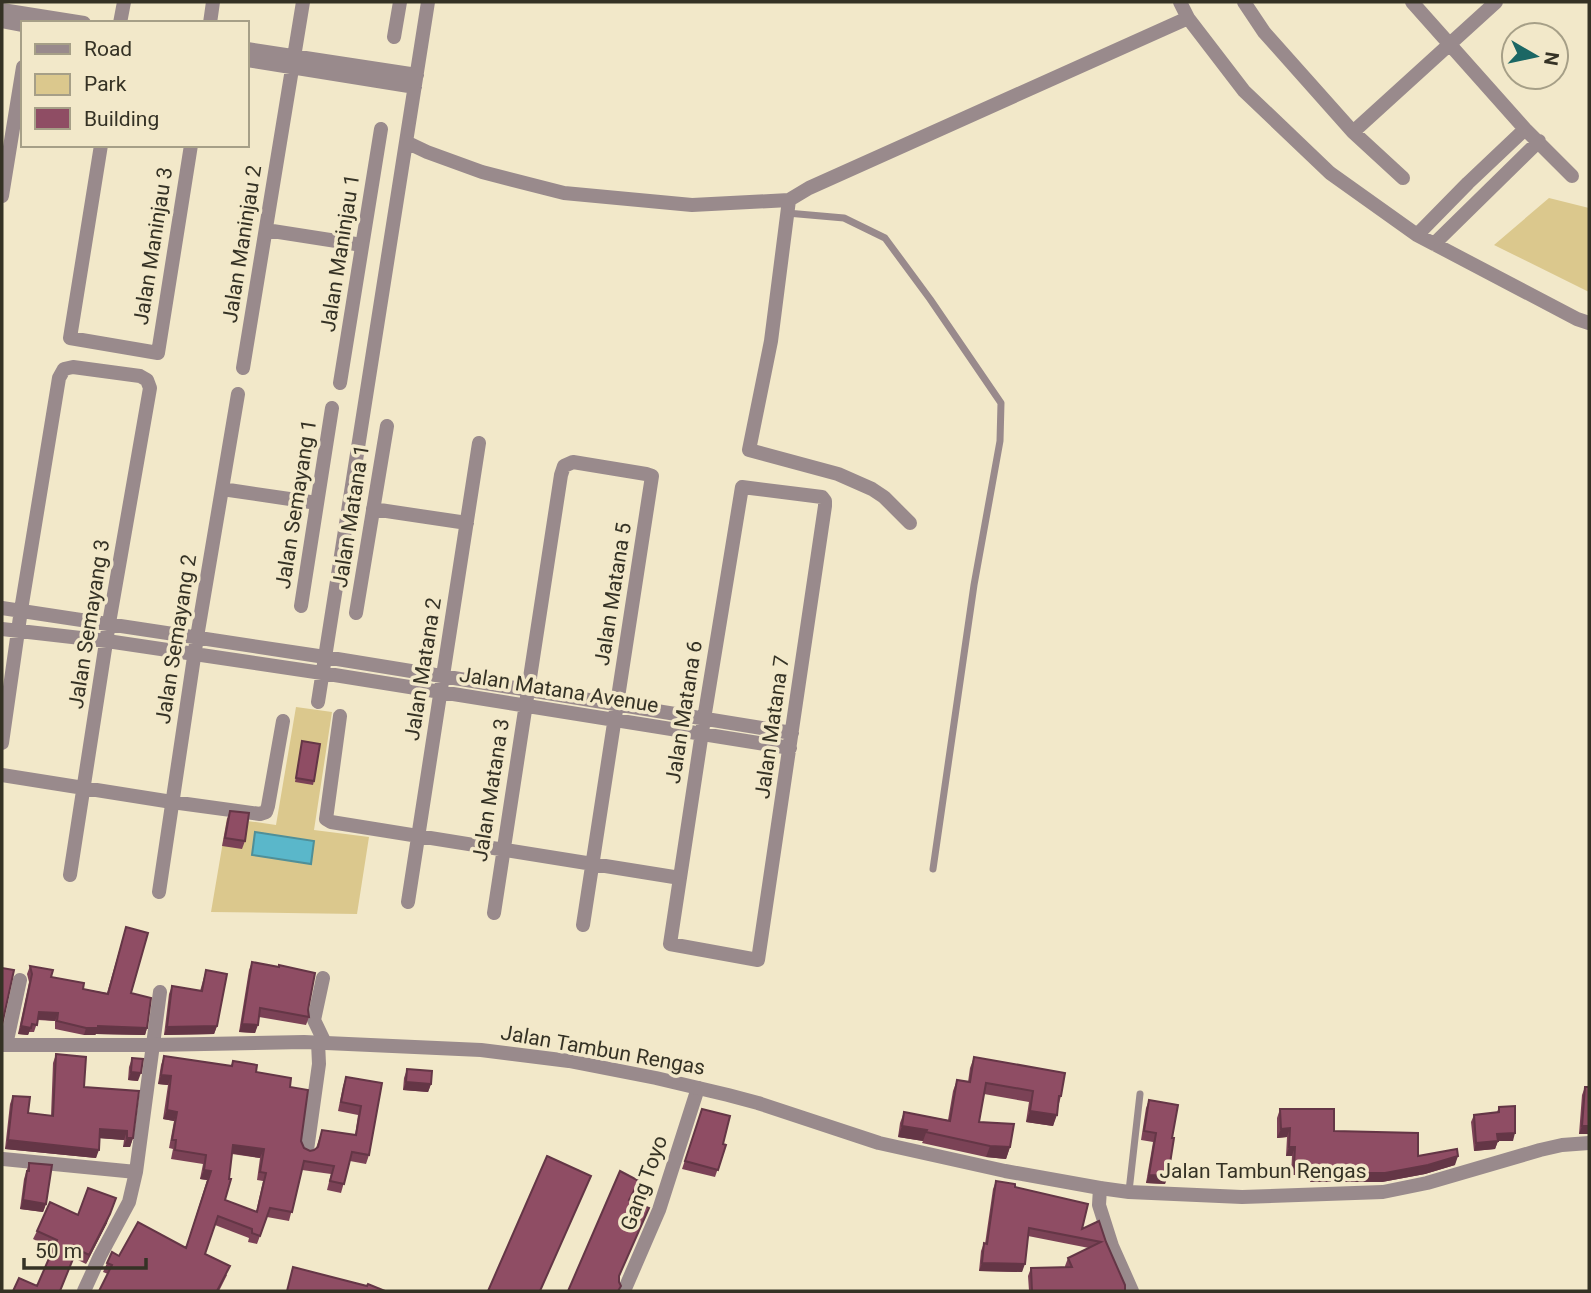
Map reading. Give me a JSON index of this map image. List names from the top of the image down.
{
  "streets": {
    "street": [
      "Jalan Maninjau 2",
      "Jalan Maninjau 3",
      "Jalan Maninjau 1",
      "Jalan Semayang 1",
      "Jalan Matana 1",
      "Jalan Matana 5",
      "Jalan Semayang 3",
      "Jalan Semayang 2",
      "Jalan Matana 2",
      "Jalan Matana Avenue",
      "Jalan Matana 6",
      "Jalan Matana 7",
      "Jalan Matana 3",
      "Jalan Tambun Rengas",
      "Gang Toyo"
    ]
  },
  "crossings": [
    ["Jalan Matana 5", "Jalan Matana Avenue"],
    ["Jalan Matana 5", "Jalan Matana 3"],
    ["Jalan Semayang 3", "Jalan Matana Avenue"],
    ["Jalan Semayang 2", "Jalan Matana Avenue"],
    ["Jalan Matana 2", "Jalan Matana Avenue"],
    ["Jalan Matana Avenue", "Jalan Matana 6"],
    ["Jalan Matana Avenue", "Jalan Matana 7"],
    ["Jalan Matana Avenue", "Jalan Matana 3"],
    ["Jalan Matana 6", "Jalan Matana 7"],
    ["Jalan Tambun Rengas", "Gang Toyo"]
  ],
  "legend": ["Road", "Park", "Building"],
  "scale_bar": "50 m",
  "north": "right"
}
